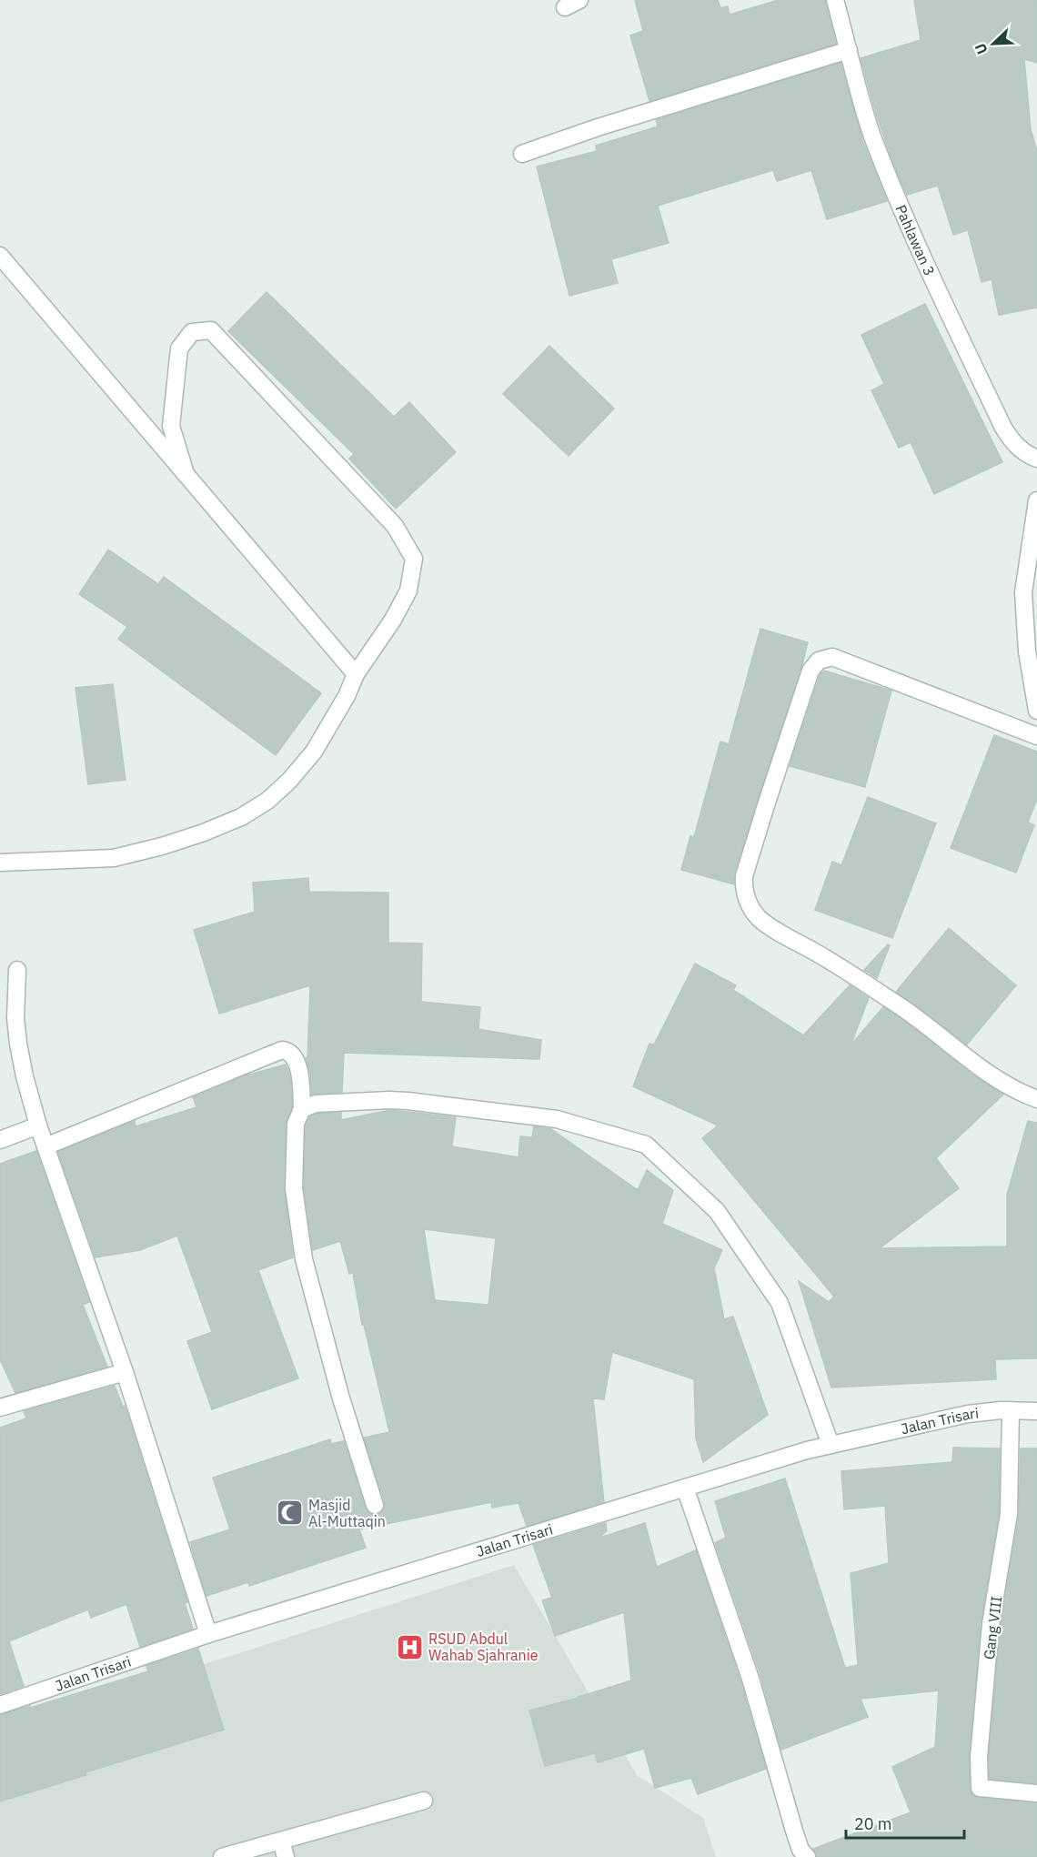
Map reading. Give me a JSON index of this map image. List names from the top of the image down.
{
  "streets": {
    "street": ["Pahlawan 3", "Jalan Trisari", "Gang VIII"]
  },
  "crossings": [
    ["Jalan Trisari", "Gang VIII"]
  ],
  "places": {
    "mosque": ["Masjid Al-Muttaqin"],
    "hospital": ["RSUD Abdul Wahab Sjahranie"]
  },
  "scale_bar": "20 m",
  "north": "bottom left"
}
